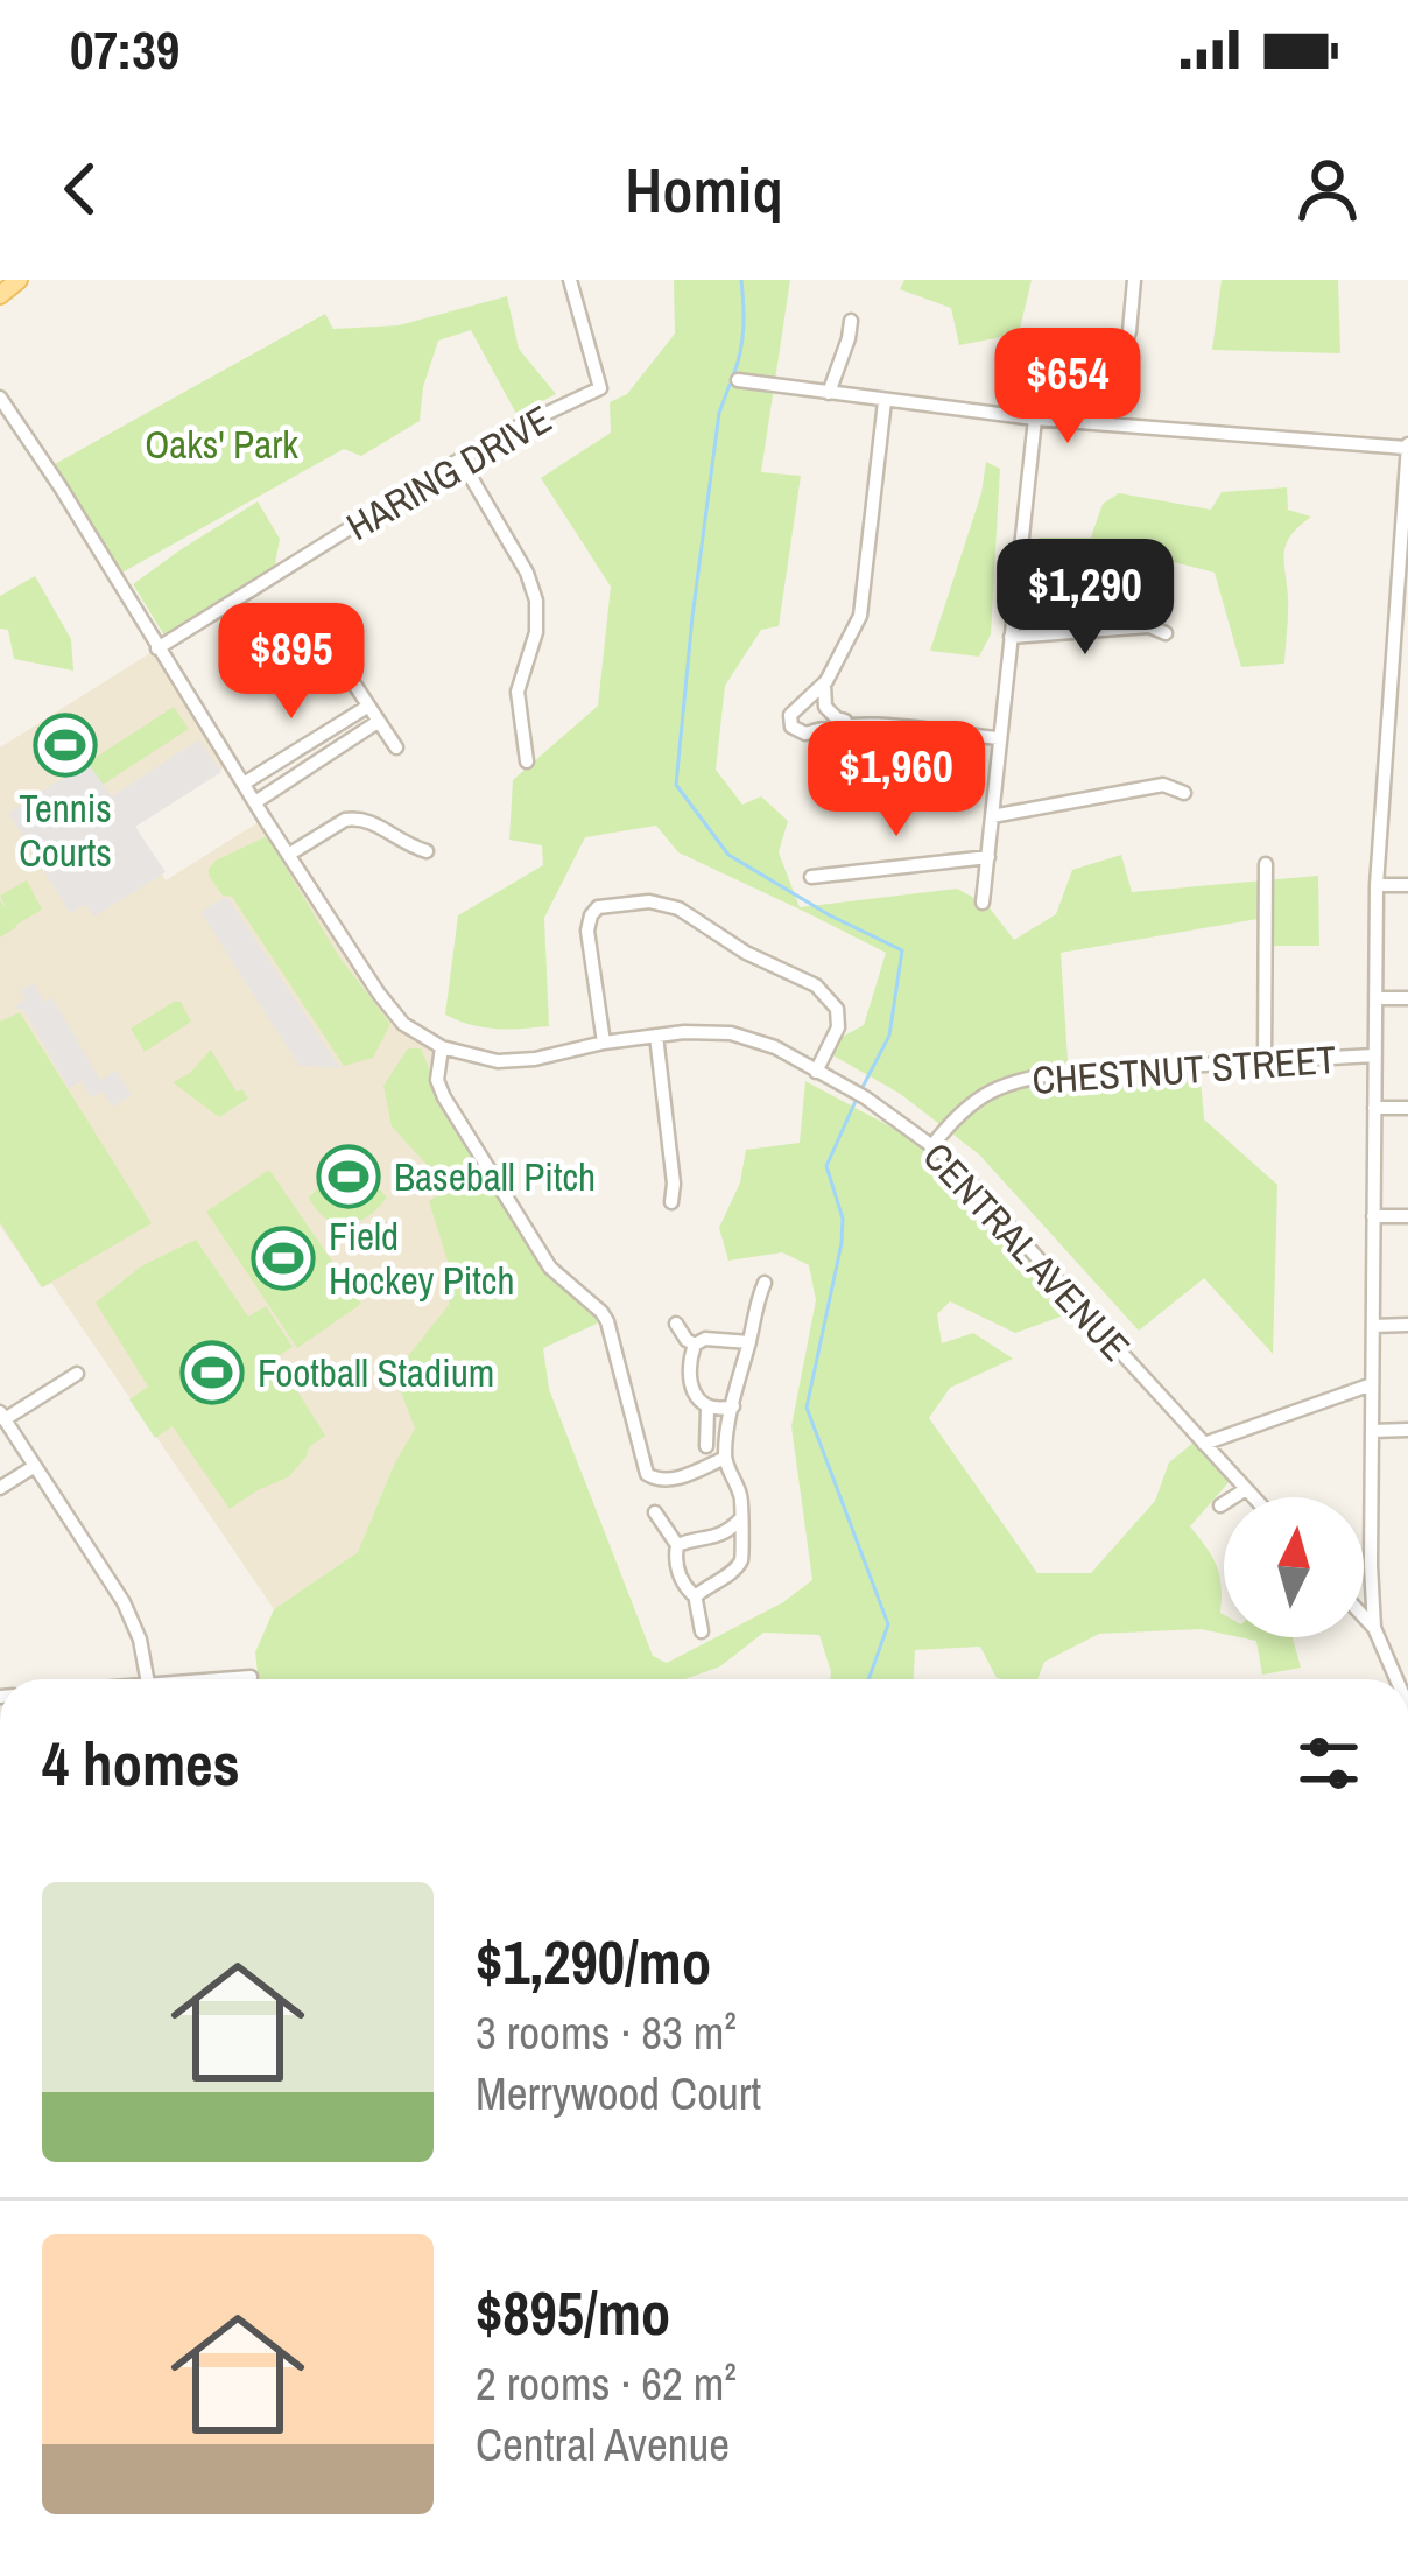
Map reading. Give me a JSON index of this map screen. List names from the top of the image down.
{
  "streets": {
    "street": ["HARING DRIVE", "CHESTNUT STREET", "CENTRAL AVENUE"]
  },
  "crossings": [
    ["HARING DRIVE", "CENTRAL AVENUE"],
    ["CHESTNUT STREET", "CENTRAL AVENUE"]
  ],
  "parks": ["Oaks' Park"],
  "places": {
    "sports": [
      "Tennis Courts",
      "Baseball Pitch",
      "Field Hockey Pitch",
      "Football Stadium"
    ]
  },
  "north": "top",
  "page": {
    "status": "07:39",
    "header": "Homiq",
    "price": [
      "$654",
      "$1,290",
      "$895",
      "$1,960"
    ],
    "heading": "4 homes",
    "list": [
      {
        "name": "$1,290/mo",
        "note": "3 rooms · 83 m² · Merrywood Court"
      },
      {
        "name": "$895/mo",
        "note": "2 rooms · 62 m² · Central Avenue"
      }
    ]
  }
}
